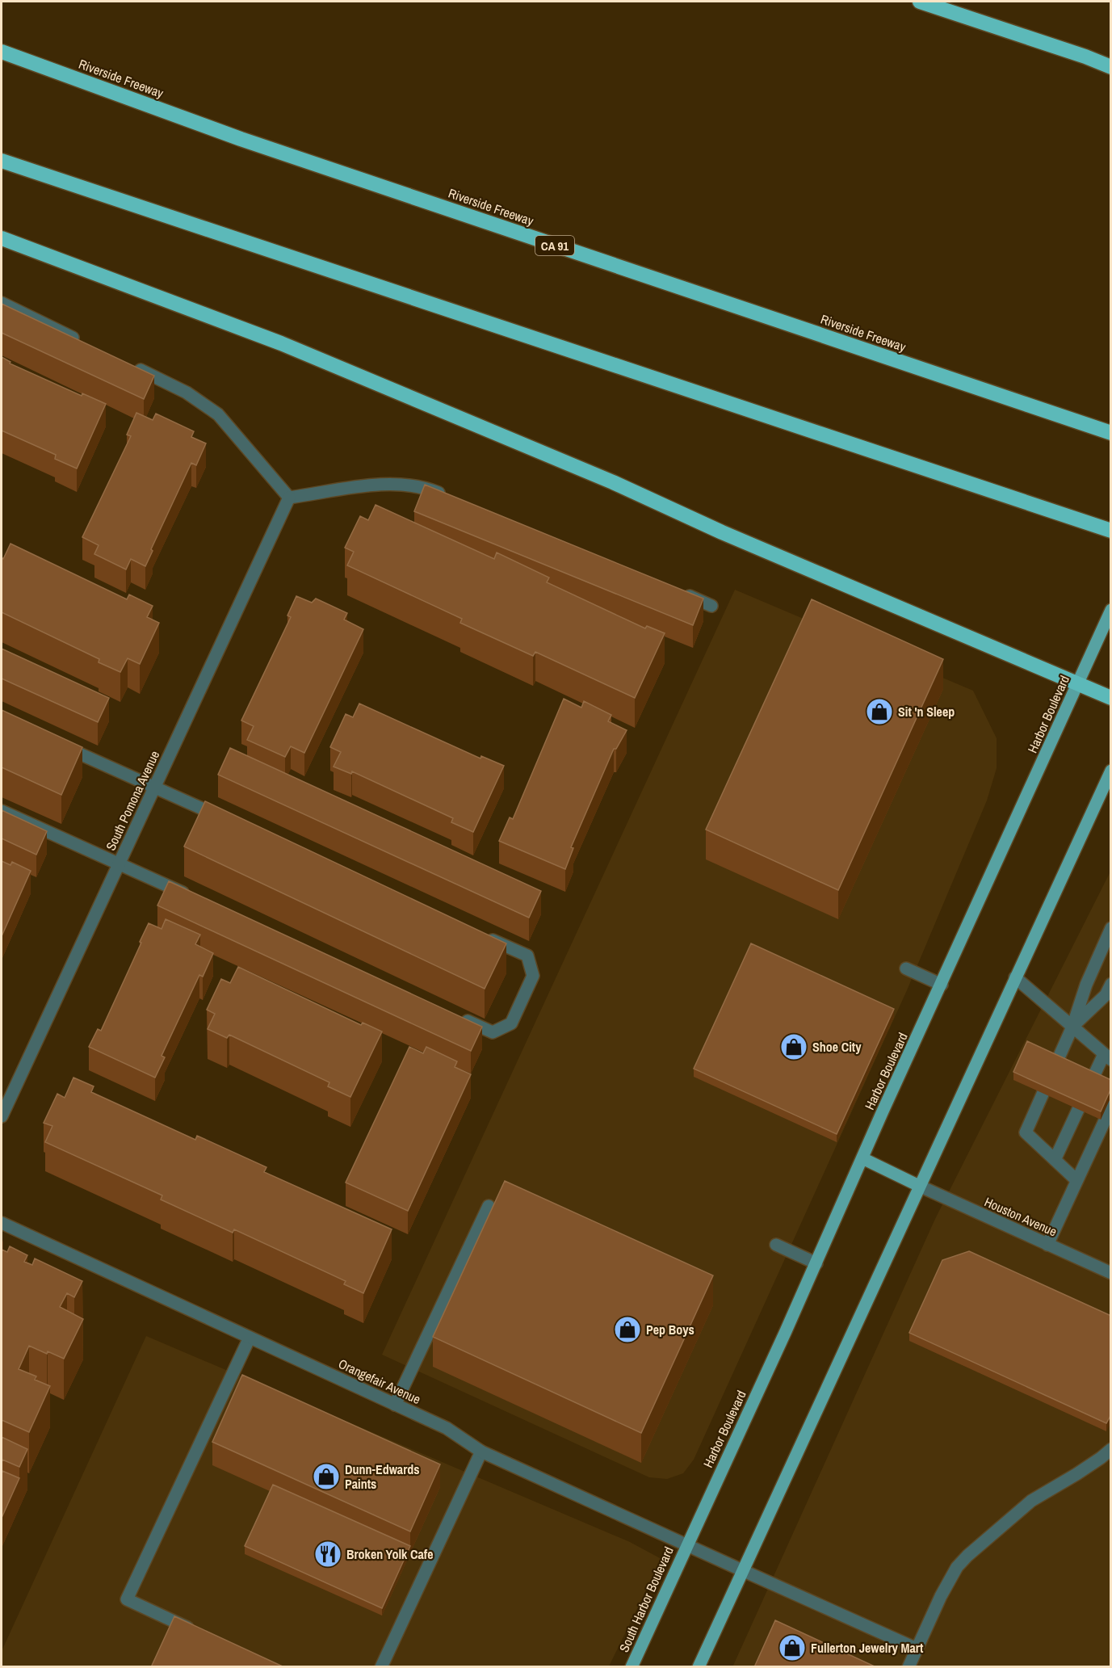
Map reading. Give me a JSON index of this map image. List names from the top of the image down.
{
  "streets": {
    "highway": ["Riverside Freeway", "CA 91"],
    "main road": ["Harbor Boulevard", "South Harbor Boulevard"],
    "street": ["South Pomona Avenue", "Houston Avenue", "Orangefair Avenue"]
  },
  "crossings": [
    ["Harbor Boulevard", "Orangefair Avenue"],
    ["Harbor Boulevard", "South Harbor Boulevard"],
    ["Orangefair Avenue", "South Harbor Boulevard"]
  ],
  "places": {
    "shop": [
      "Sit 'n Sleep",
      "Shoe City",
      "Pep Boys",
      "Dunn-Edwards Paints",
      "Fullerton Jewelry Mart"
    ],
    "restaurant": ["Broken Yolk Cafe"]
  }
}
